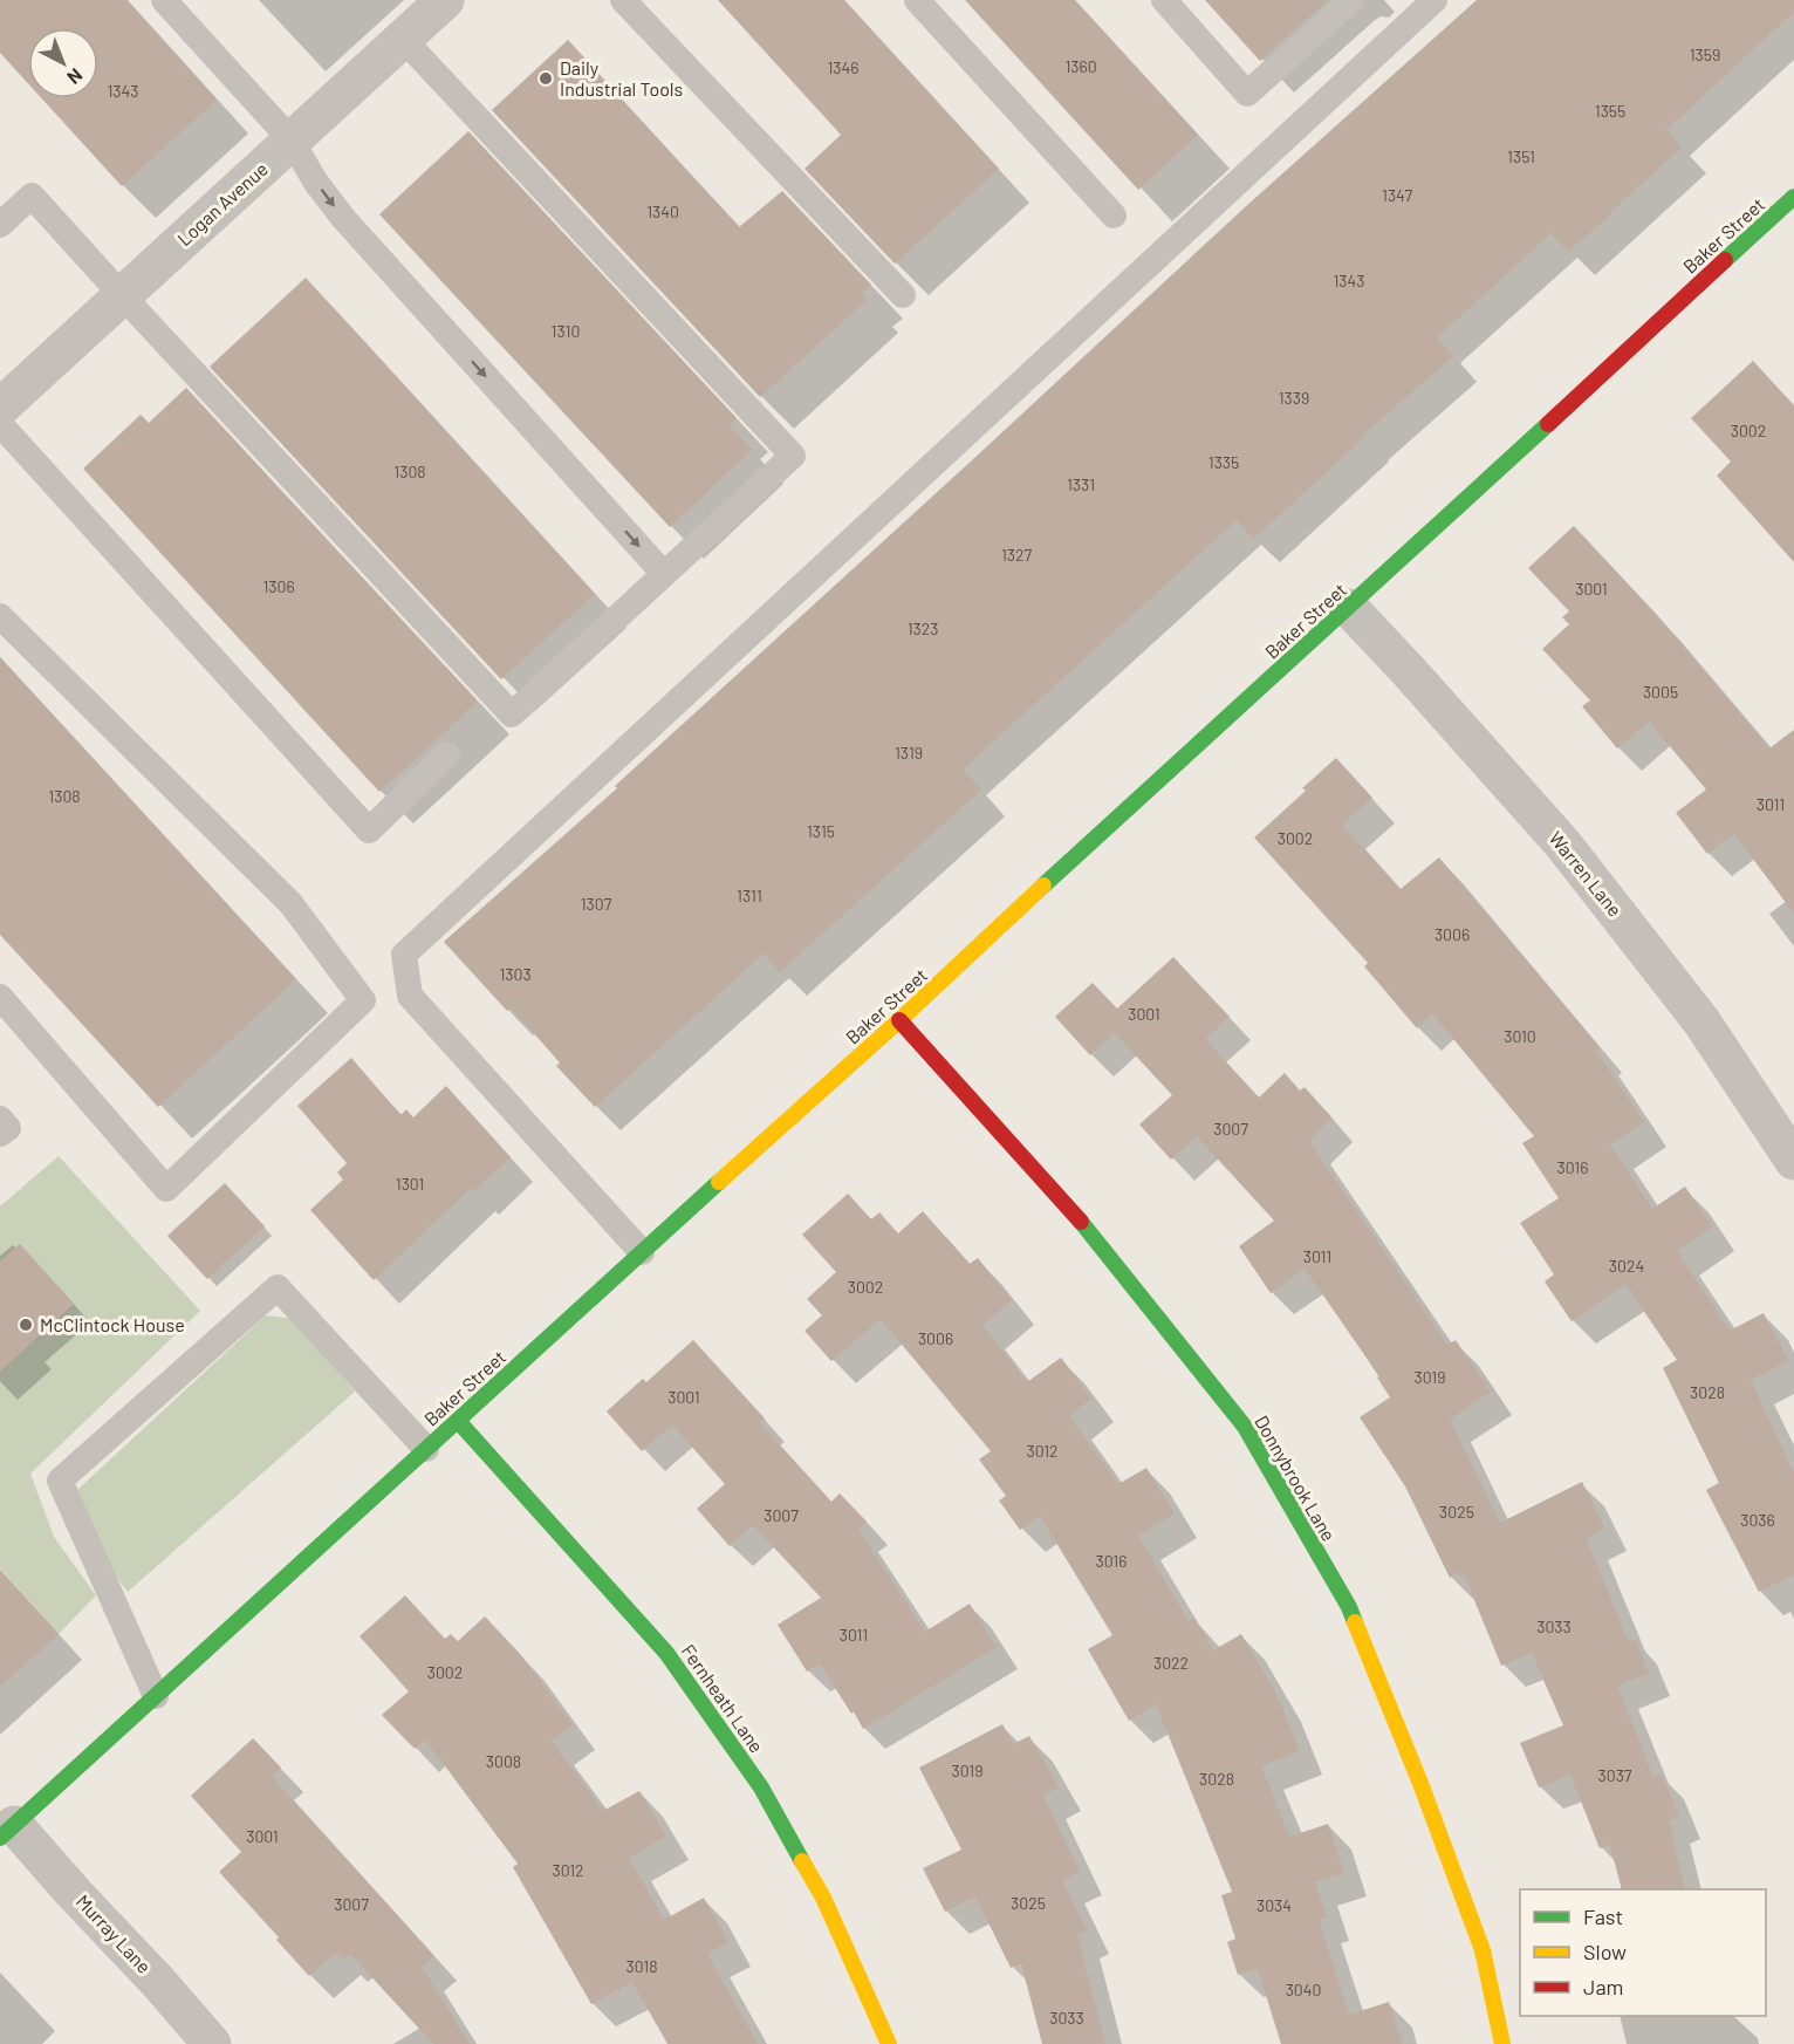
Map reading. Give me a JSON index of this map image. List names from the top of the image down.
{
  "streets": {
    "main road": ["Baker Street", "Donnybrook Lane", "Fernheath Lane"],
    "street": ["Logan Avenue", "Warren Lane", "Murray Lane"]
  },
  "crossings": [
    ["Baker Street", "Warren Lane"],
    ["Baker Street", "Donnybrook Lane"],
    ["Baker Street", "Fernheath Lane"],
    ["Baker Street", "Murray Lane"]
  ],
  "places": ["Daily Industrial Tools", "McClintock House"],
  "house_numbers": [
    "1359",
    "1360",
    "1346",
    "1343",
    "1355",
    "1351",
    "1347",
    "1340",
    "1343",
    "1310",
    "1339",
    "3002",
    "1335",
    "1308",
    "1331",
    "1327",
    "1306",
    "3001",
    "1323",
    "3005",
    "1319",
    "1308",
    "3011",
    "1315",
    "3002",
    "1311",
    "1307",
    "3006",
    "1303",
    "3001",
    "3010",
    "3007",
    "3016",
    "1301",
    "3011",
    "3024",
    "3002",
    "3006",
    "3019",
    "3028",
    "3001",
    "3012",
    "3025",
    "3007",
    "3036",
    "3016",
    "3033",
    "3011",
    "3022",
    "3002",
    "3008",
    "3019",
    "3037",
    "3028",
    "3001",
    "3012",
    "3025",
    "3007",
    "3034",
    "3018",
    "3040",
    "3033"
  ],
  "legend": ["Fast", "Slow", "Jam"],
  "north": "bottom right"
}
